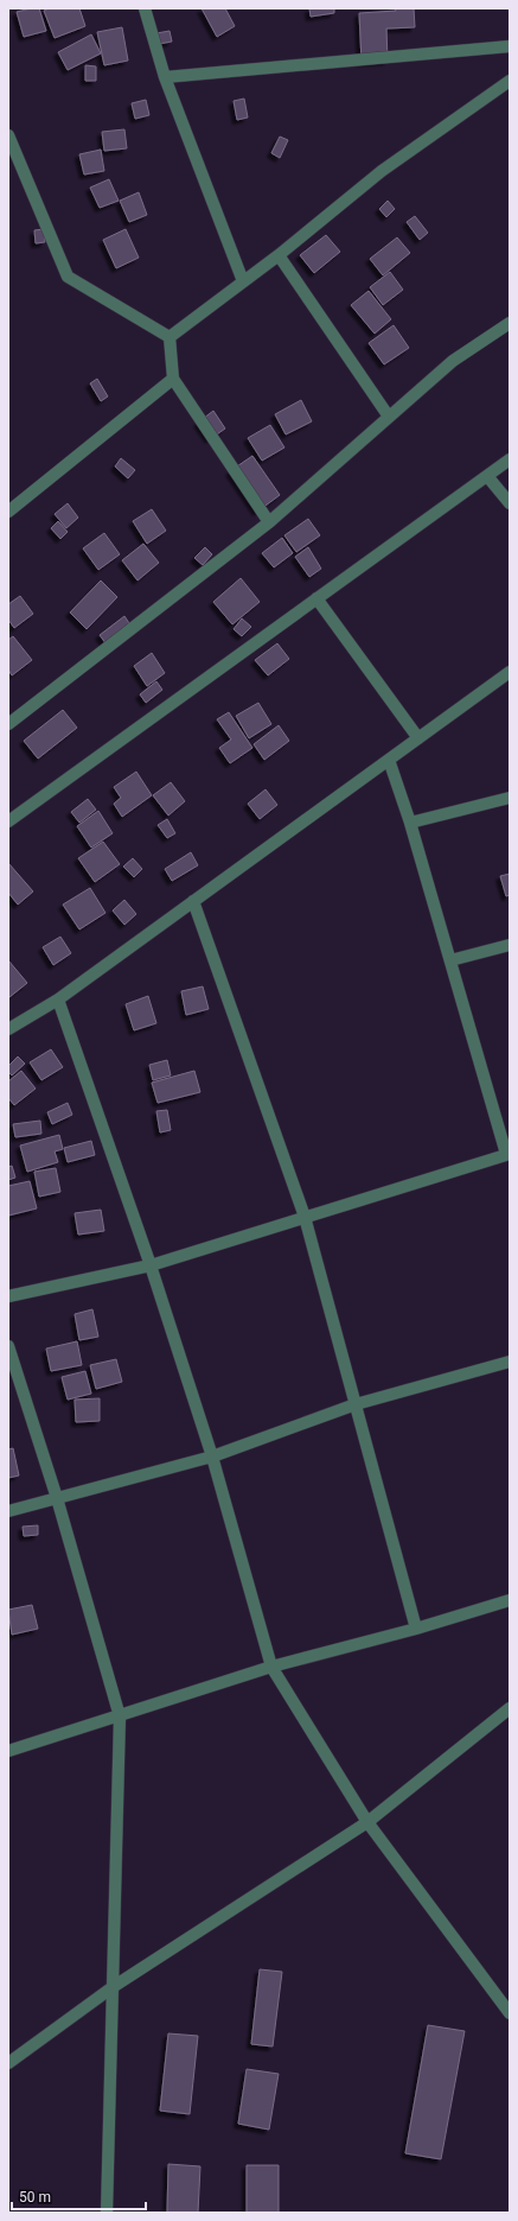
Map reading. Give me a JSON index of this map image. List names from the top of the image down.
{
  "scale_bar": "50 m"
}
